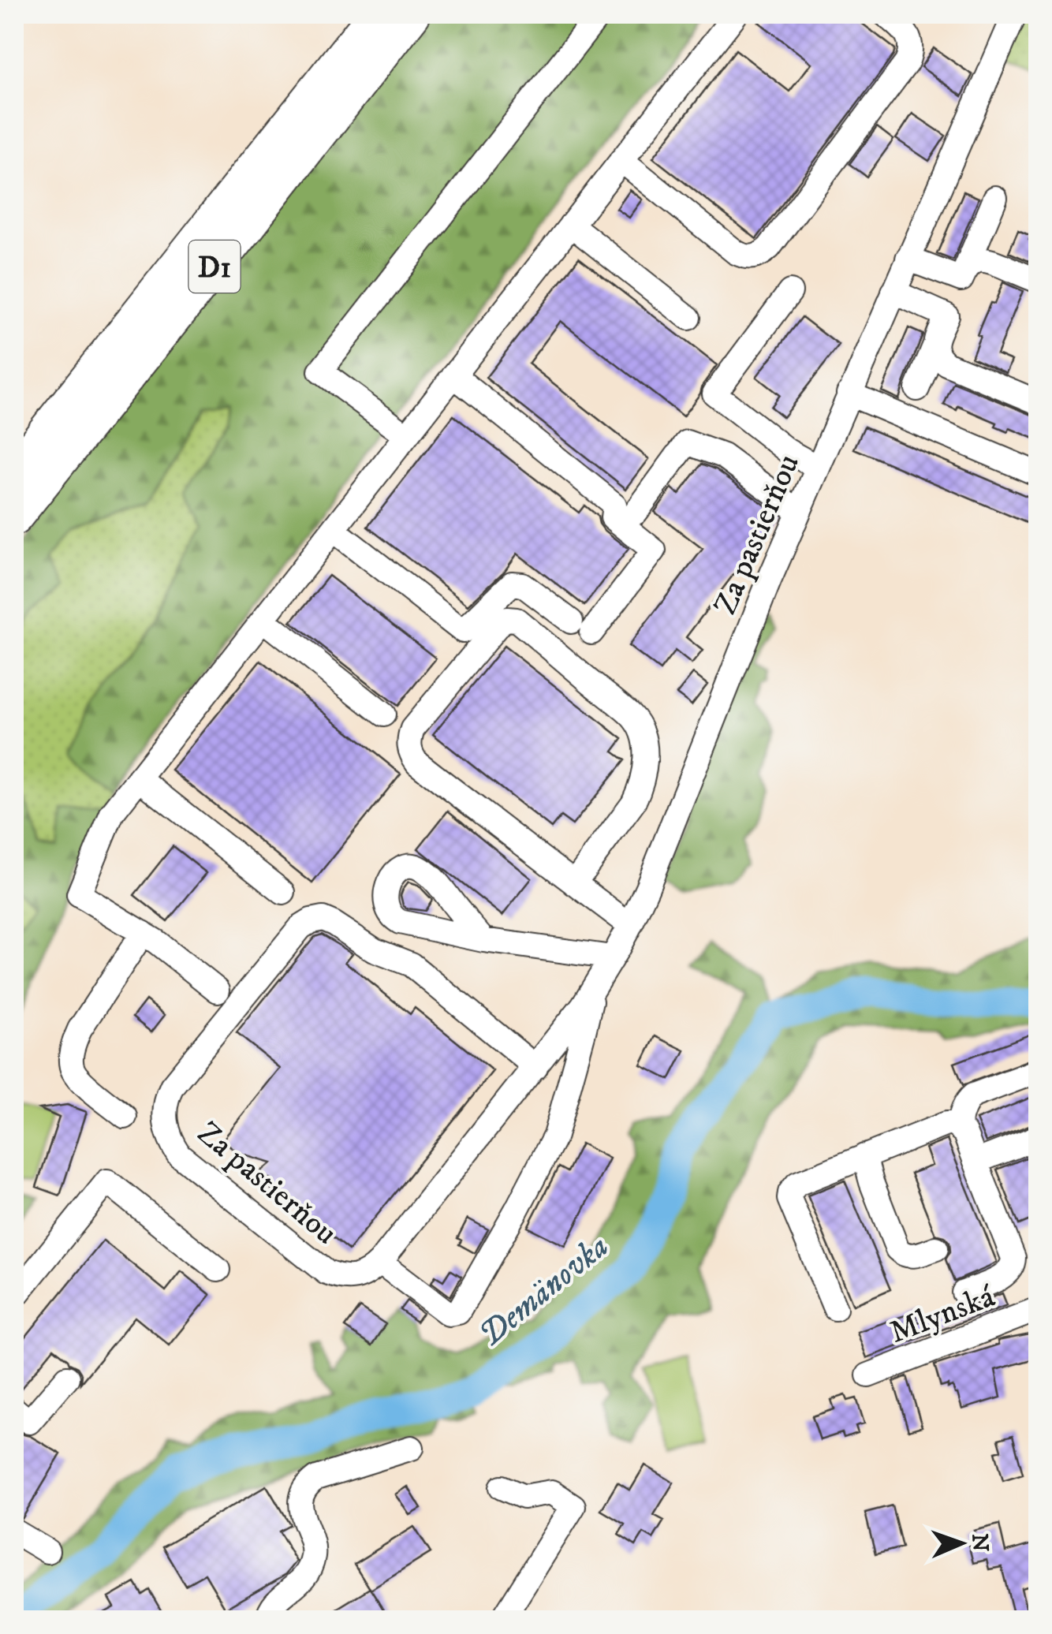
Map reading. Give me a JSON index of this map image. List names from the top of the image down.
{
  "streets": {
    "highway": ["D1"],
    "street": ["Za pastierňou", "Mlynská"]
  },
  "water": ["Demänovka"],
  "north": "right"
}
